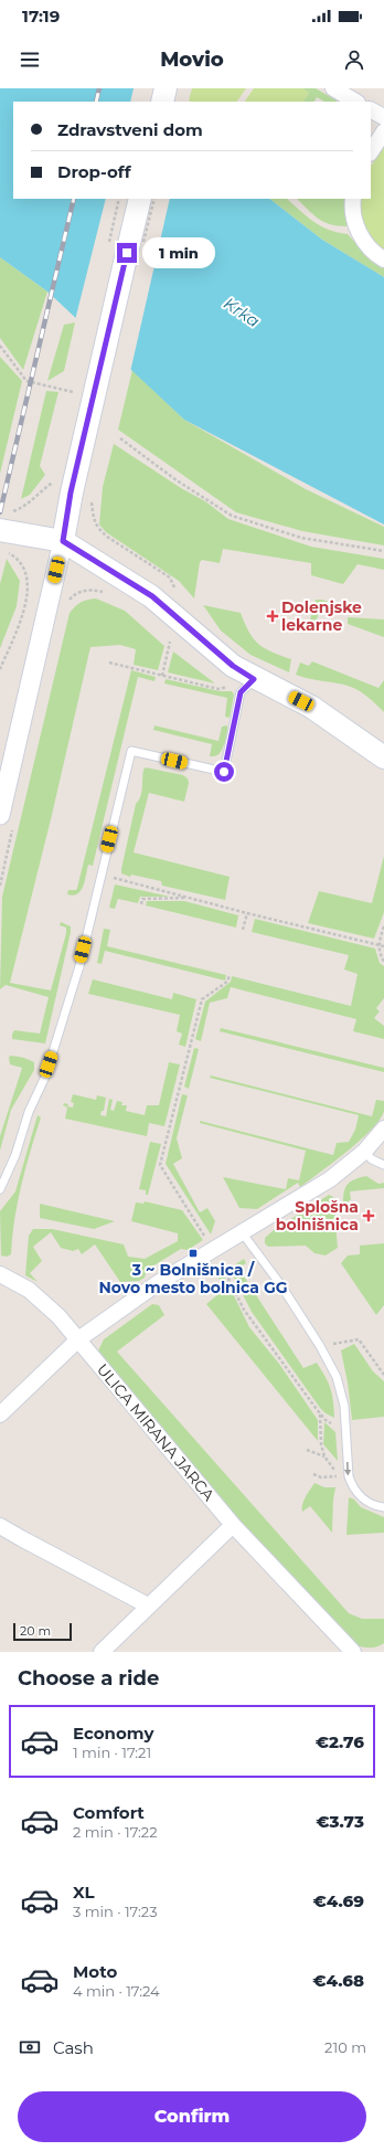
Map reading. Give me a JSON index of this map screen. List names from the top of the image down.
{
  "streets": {
    "street": ["ULICA MIRANA JARCA"]
  },
  "water": ["Krka"],
  "places": {
    "health": ["Dolenjske lekarne", "Splošna bolnišnica"],
    "transit": ["3 ~ Bolnišnica / Novo mesto bolnica GG"]
  },
  "scale_bar": "20 m",
  "page": {
    "status": "17:19",
    "header": "Movio",
    "banner": ["Zdravstveni dom", "Drop-off"],
    "bubble": "1 min",
    "scale": "20 m",
    "heading": "Choose a ride",
    "list": [
      {
        "name": "Economy",
        "note": "1 min · 17:21",
        "value": "€2.76"
      },
      {
        "name": "Comfort",
        "note": "2 min · 17:22",
        "value": "€3.73"
      },
      {
        "name": "XL",
        "note": "3 min · 17:23",
        "value": "€4.69"
      },
      {
        "name": "Moto",
        "note": "4 min · 17:24",
        "value": "€4.68"
      }
    ],
    "pay": ["Cash", "210 m"],
    "buttons": "Confirm"
  }
}
